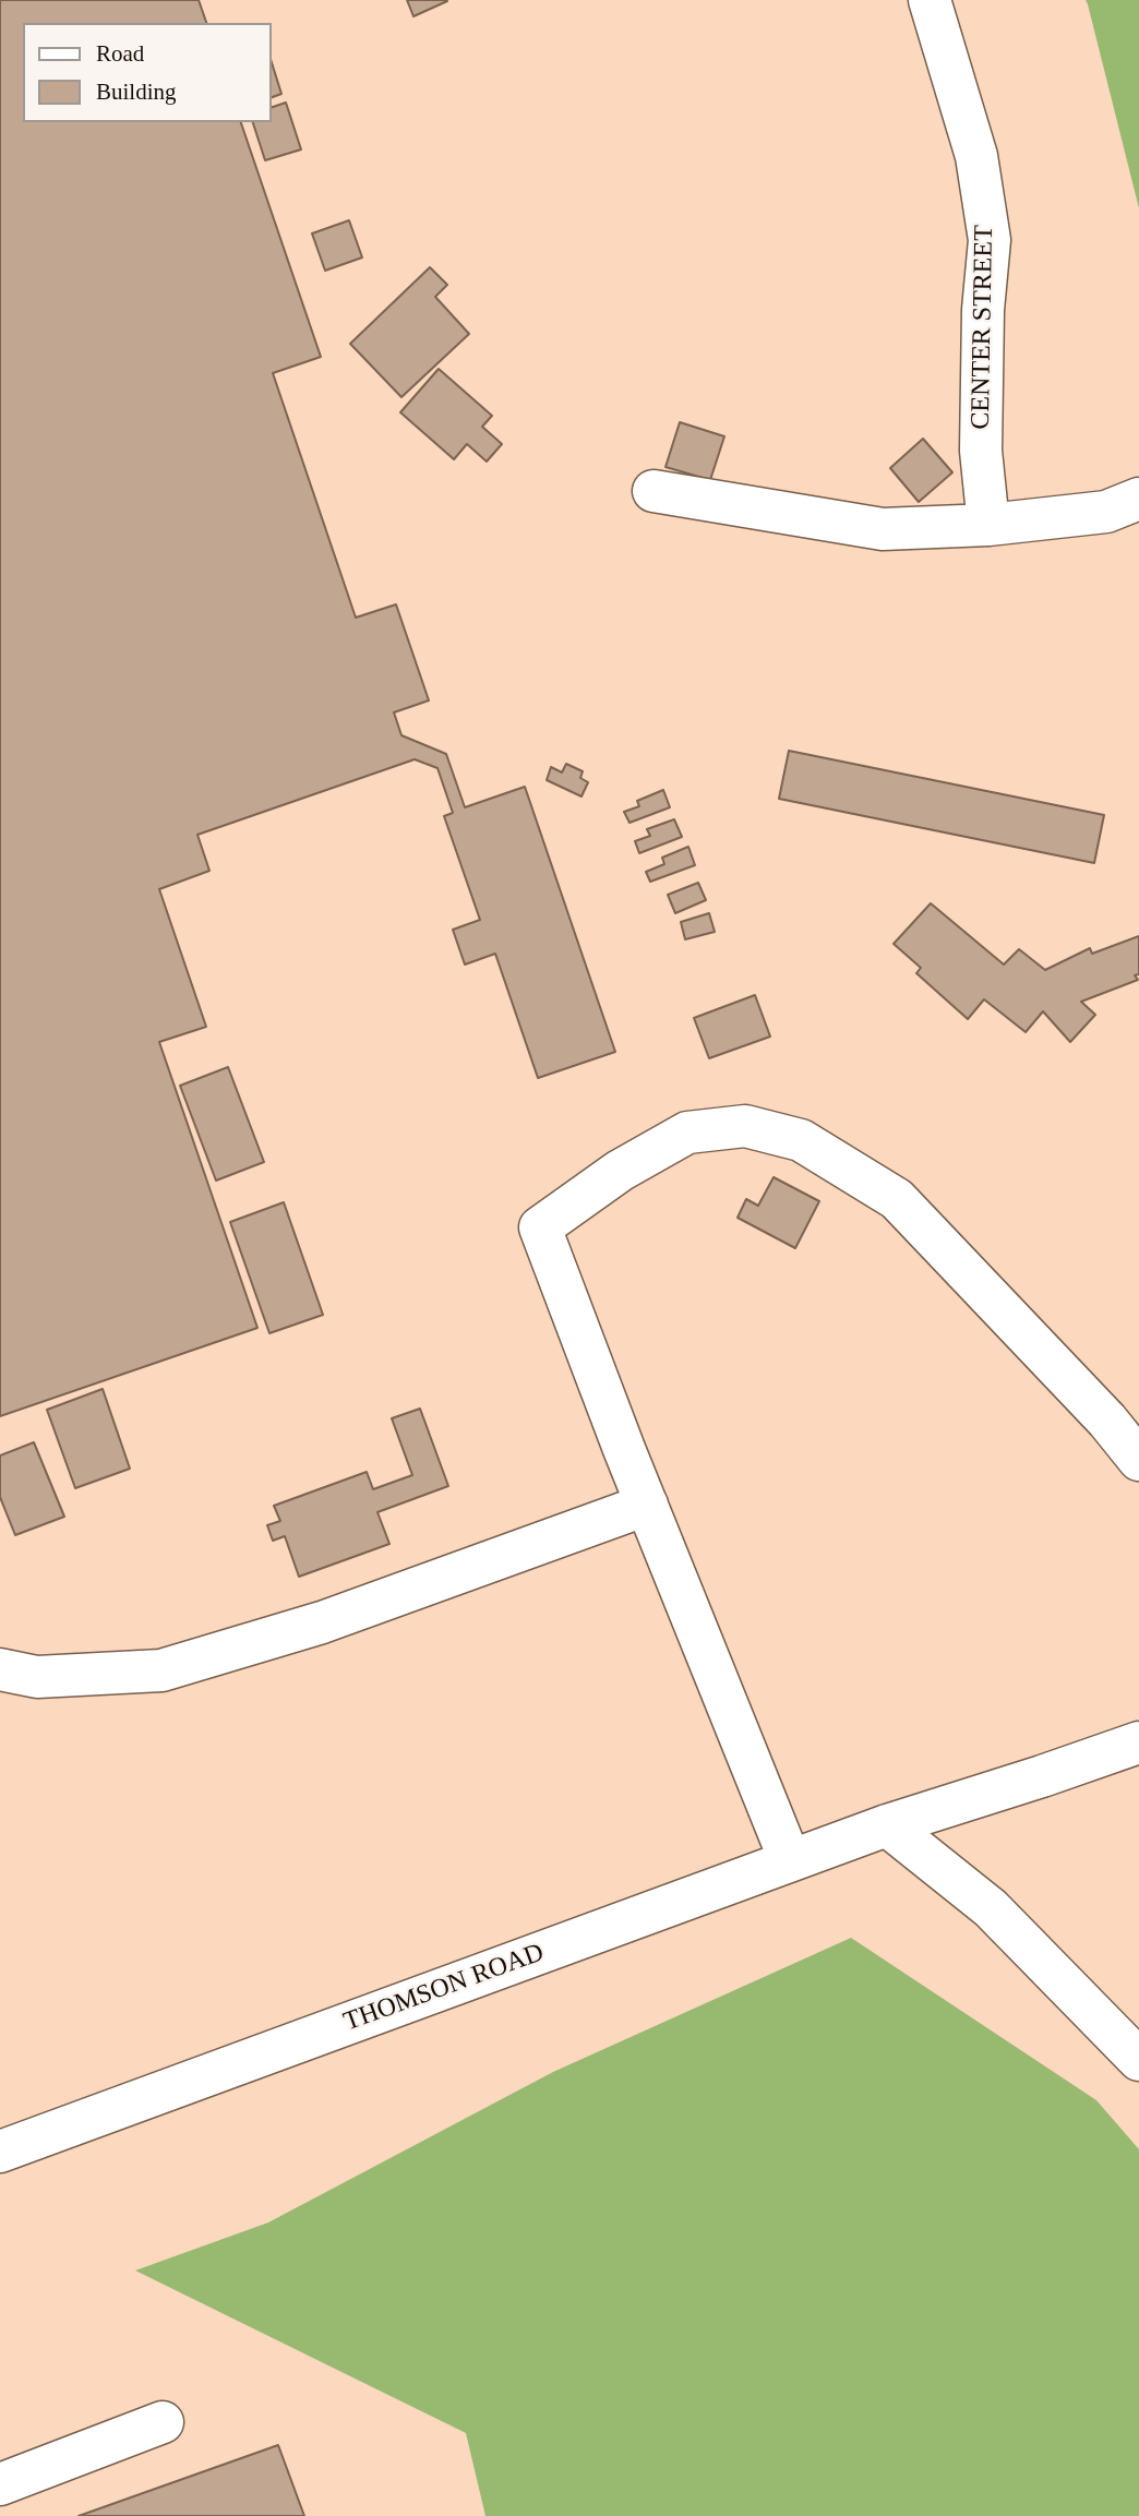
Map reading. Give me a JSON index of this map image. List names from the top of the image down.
{
  "streets": {
    "street": ["CENTER STREET", "THOMSON ROAD"]
  },
  "legend": ["Road", "Building"]
}
